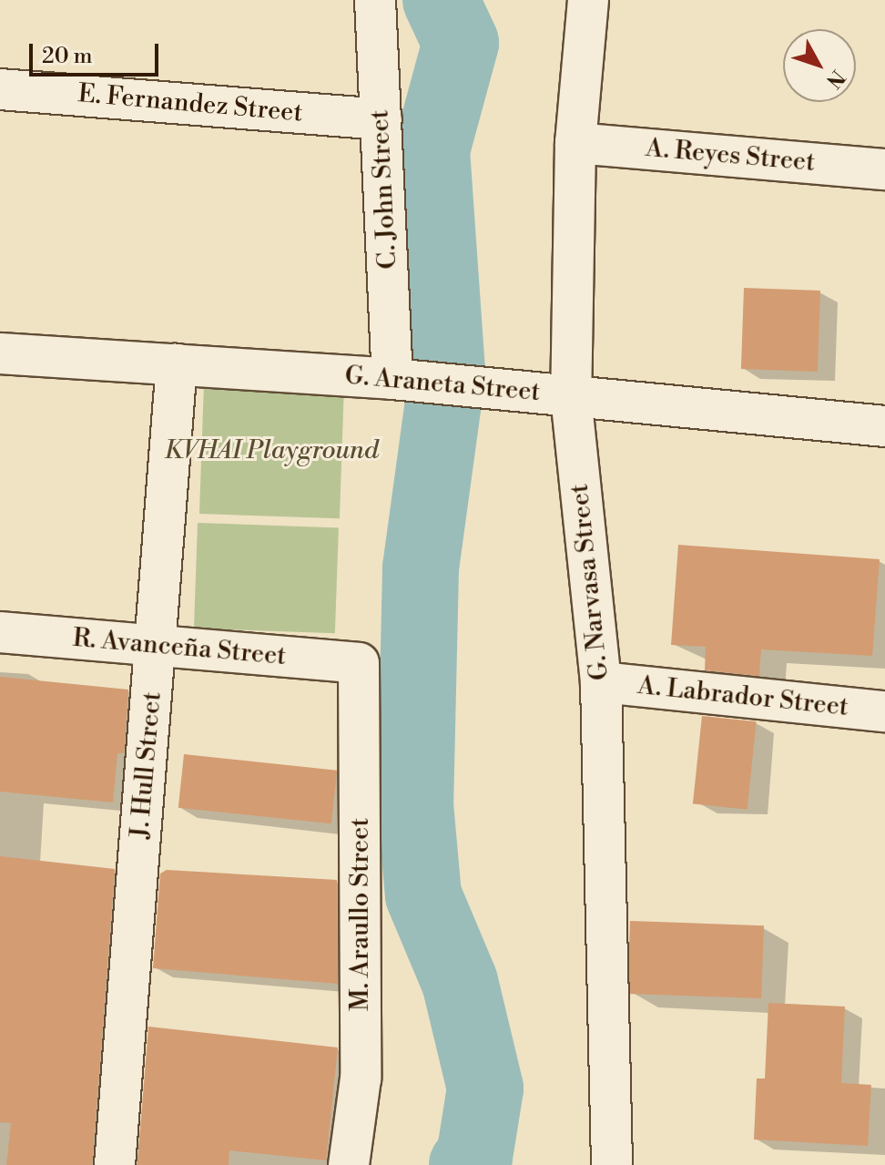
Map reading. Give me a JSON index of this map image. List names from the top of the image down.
{
  "streets": {
    "street": [
      "E. Fernandez Street",
      "A. Reyes Street",
      "C. John Street",
      "G. Araneta Street",
      "G. Narvasa Street",
      "R. Avanceña Street",
      "A. Labrador Street",
      "J. Hull Street",
      "M. Araullo Street"
    ]
  },
  "crossings": [
    ["E. Fernandez Street", "C. John Street"],
    ["A. Reyes Street", "G. Narvasa Street"],
    ["C. John Street", "G. Araneta Street"],
    ["G. Araneta Street", "G. Narvasa Street"],
    ["G. Araneta Street", "J. Hull Street"],
    ["G. Narvasa Street", "A. Labrador Street"],
    ["R. Avanceña Street", "J. Hull Street"],
    ["R. Avanceña Street", "M. Araullo Street"]
  ],
  "parks": ["KVHAI Playground"],
  "scale_bar": "20 m",
  "north": "bottom right"
}
